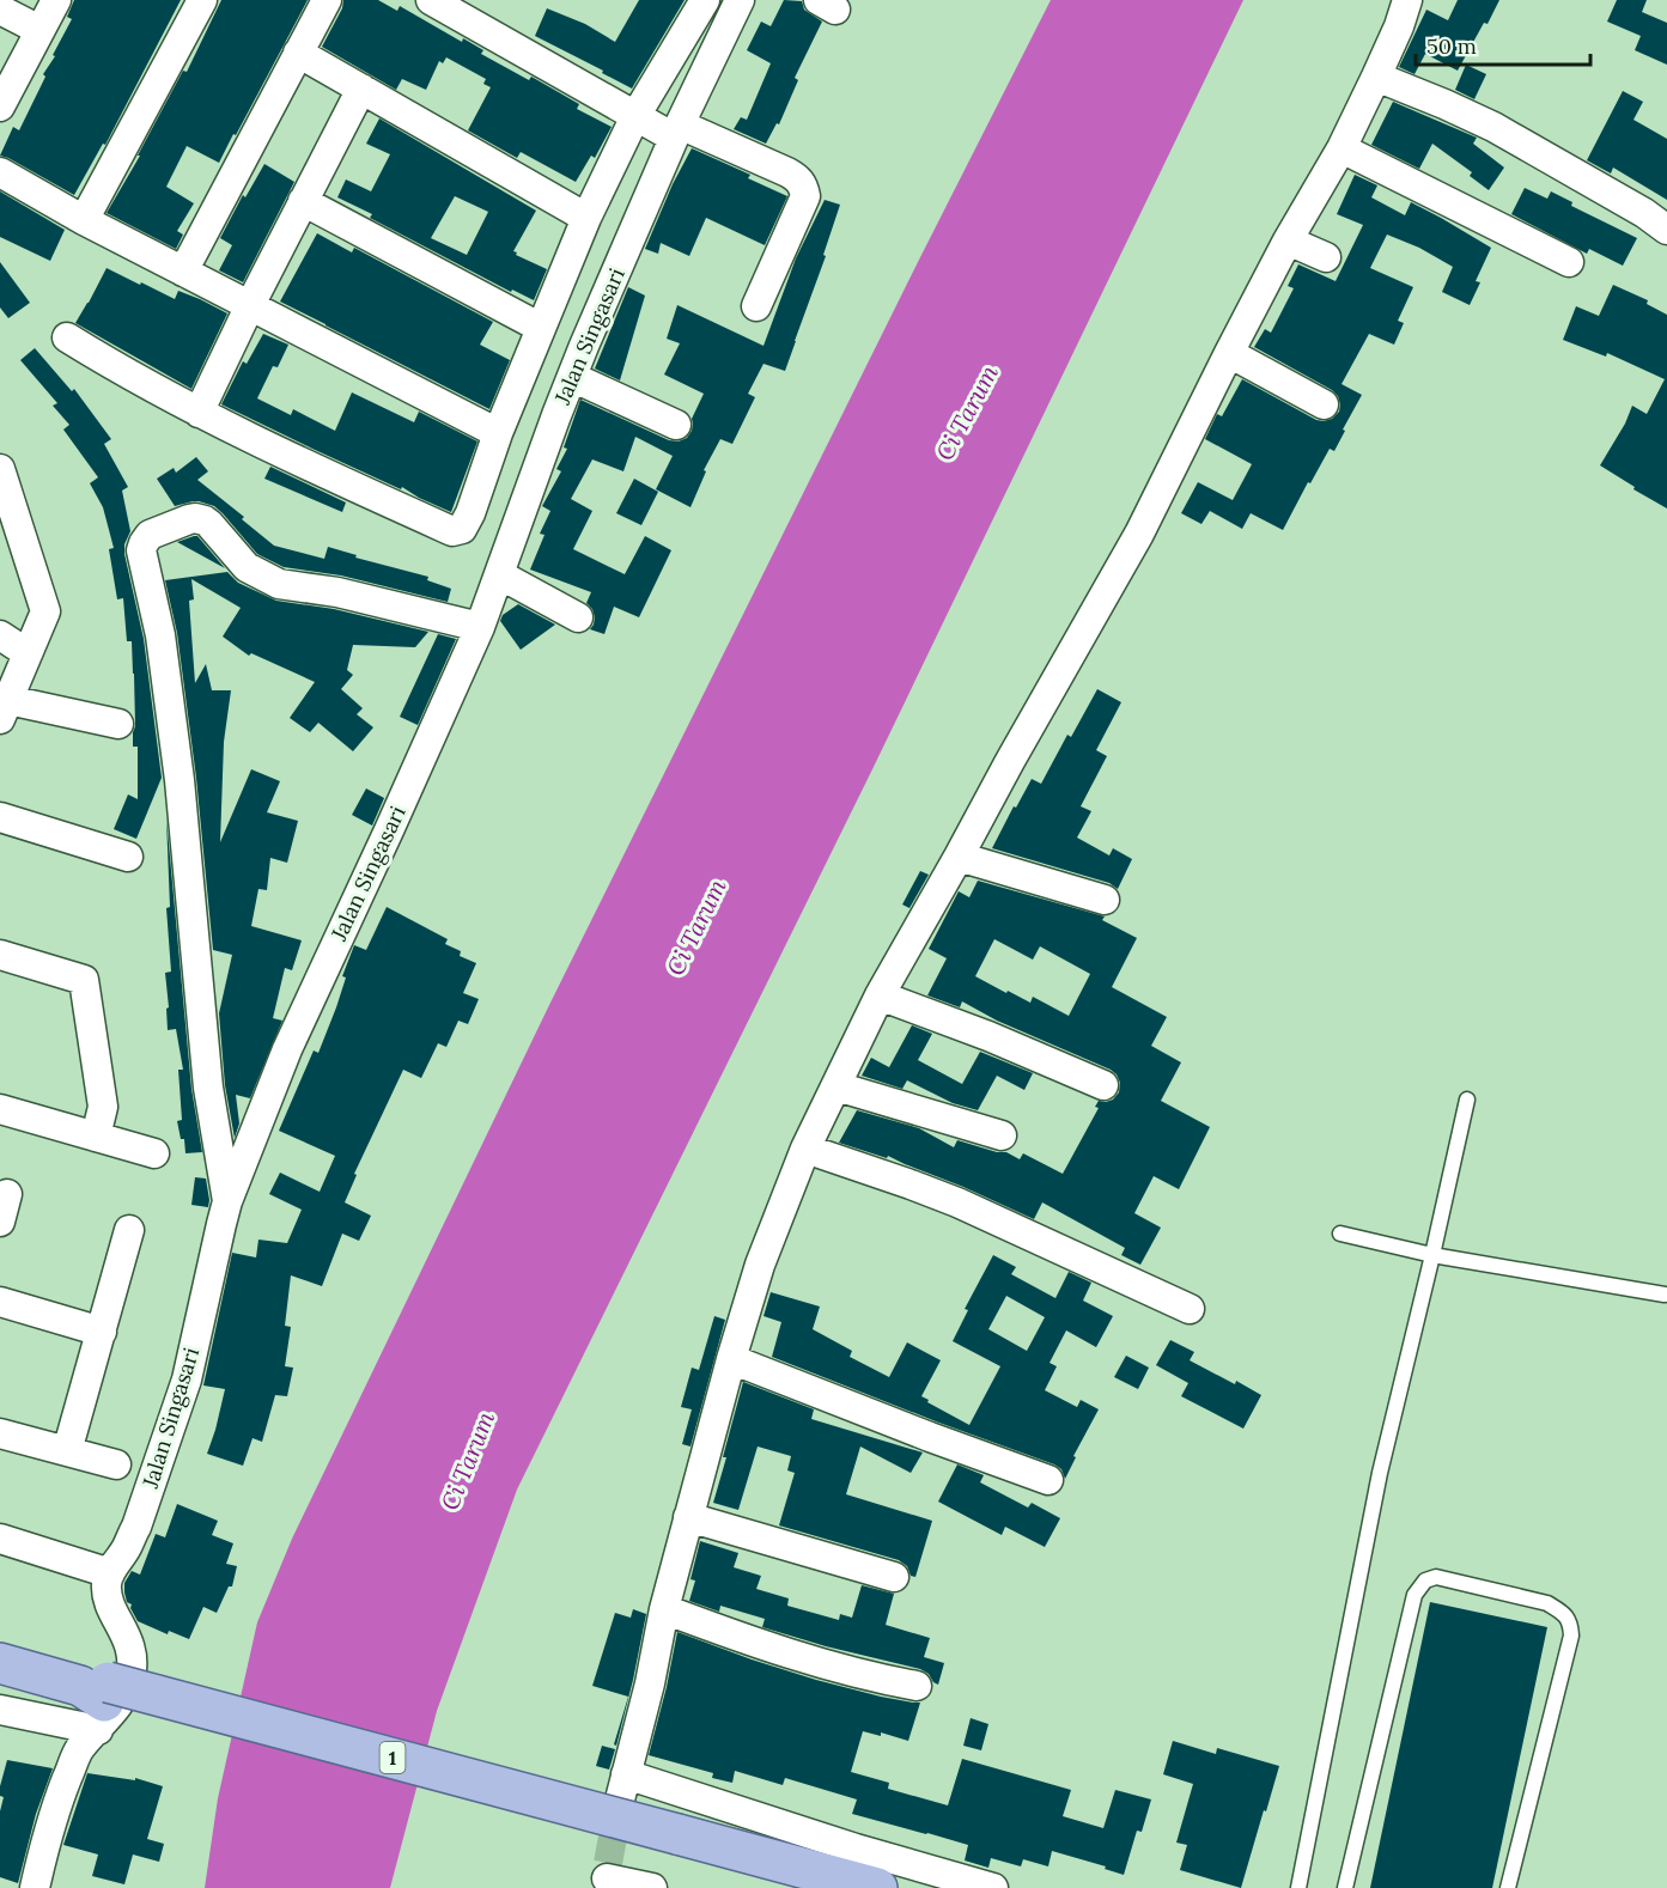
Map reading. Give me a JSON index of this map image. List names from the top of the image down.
{
  "streets": {
    "main road": ["1"],
    "street": ["Jalan Singasari"]
  },
  "water": ["Ci Tarum"],
  "scale_bar": "50 m"
}
